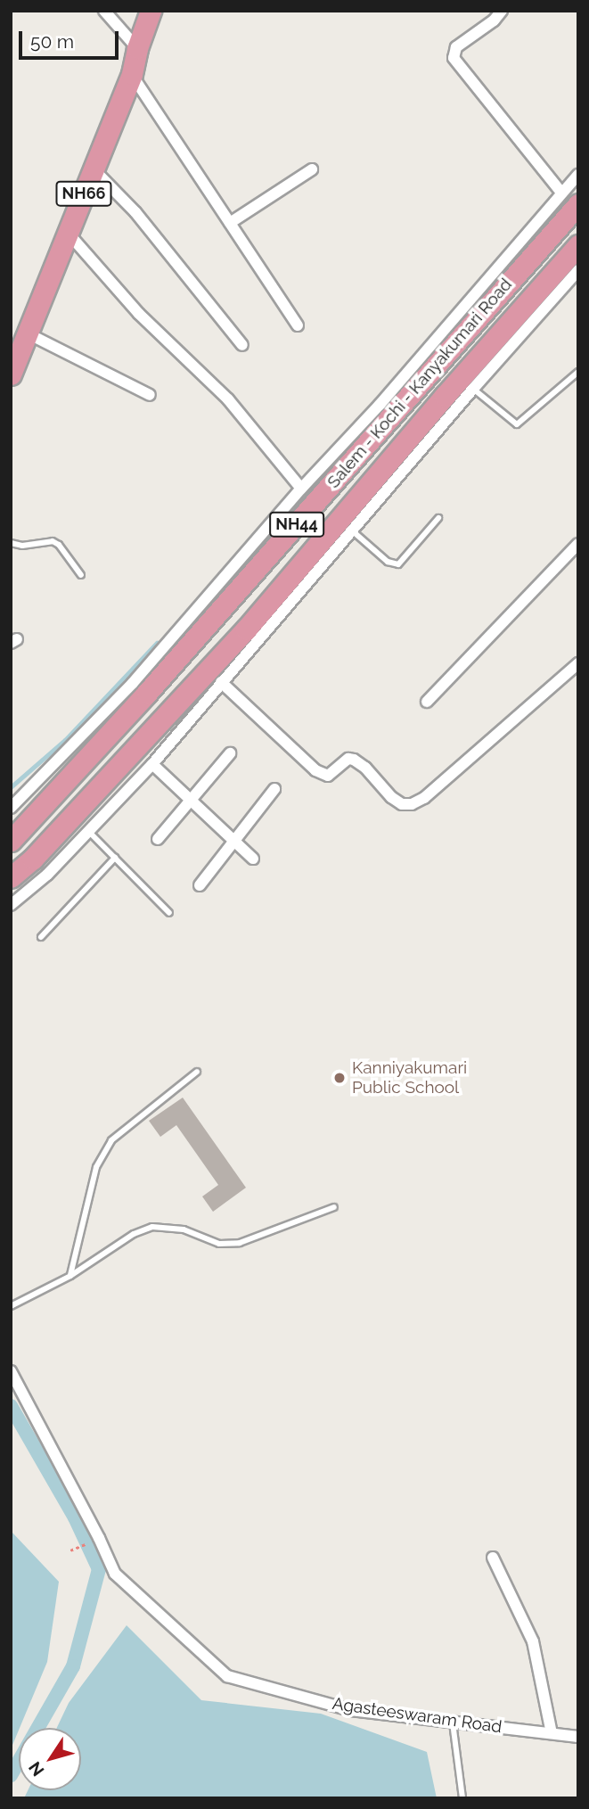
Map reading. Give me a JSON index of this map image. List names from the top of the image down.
{
  "streets": {
    "highway": ["NH66", "Salem - Kochi - Kanyakumari Road", "NH44"],
    "street": ["Agasteeswaram Road"]
  },
  "places": ["Kanniyakumari Public School"],
  "scale_bar": "50 m",
  "north": "bottom left"
}
